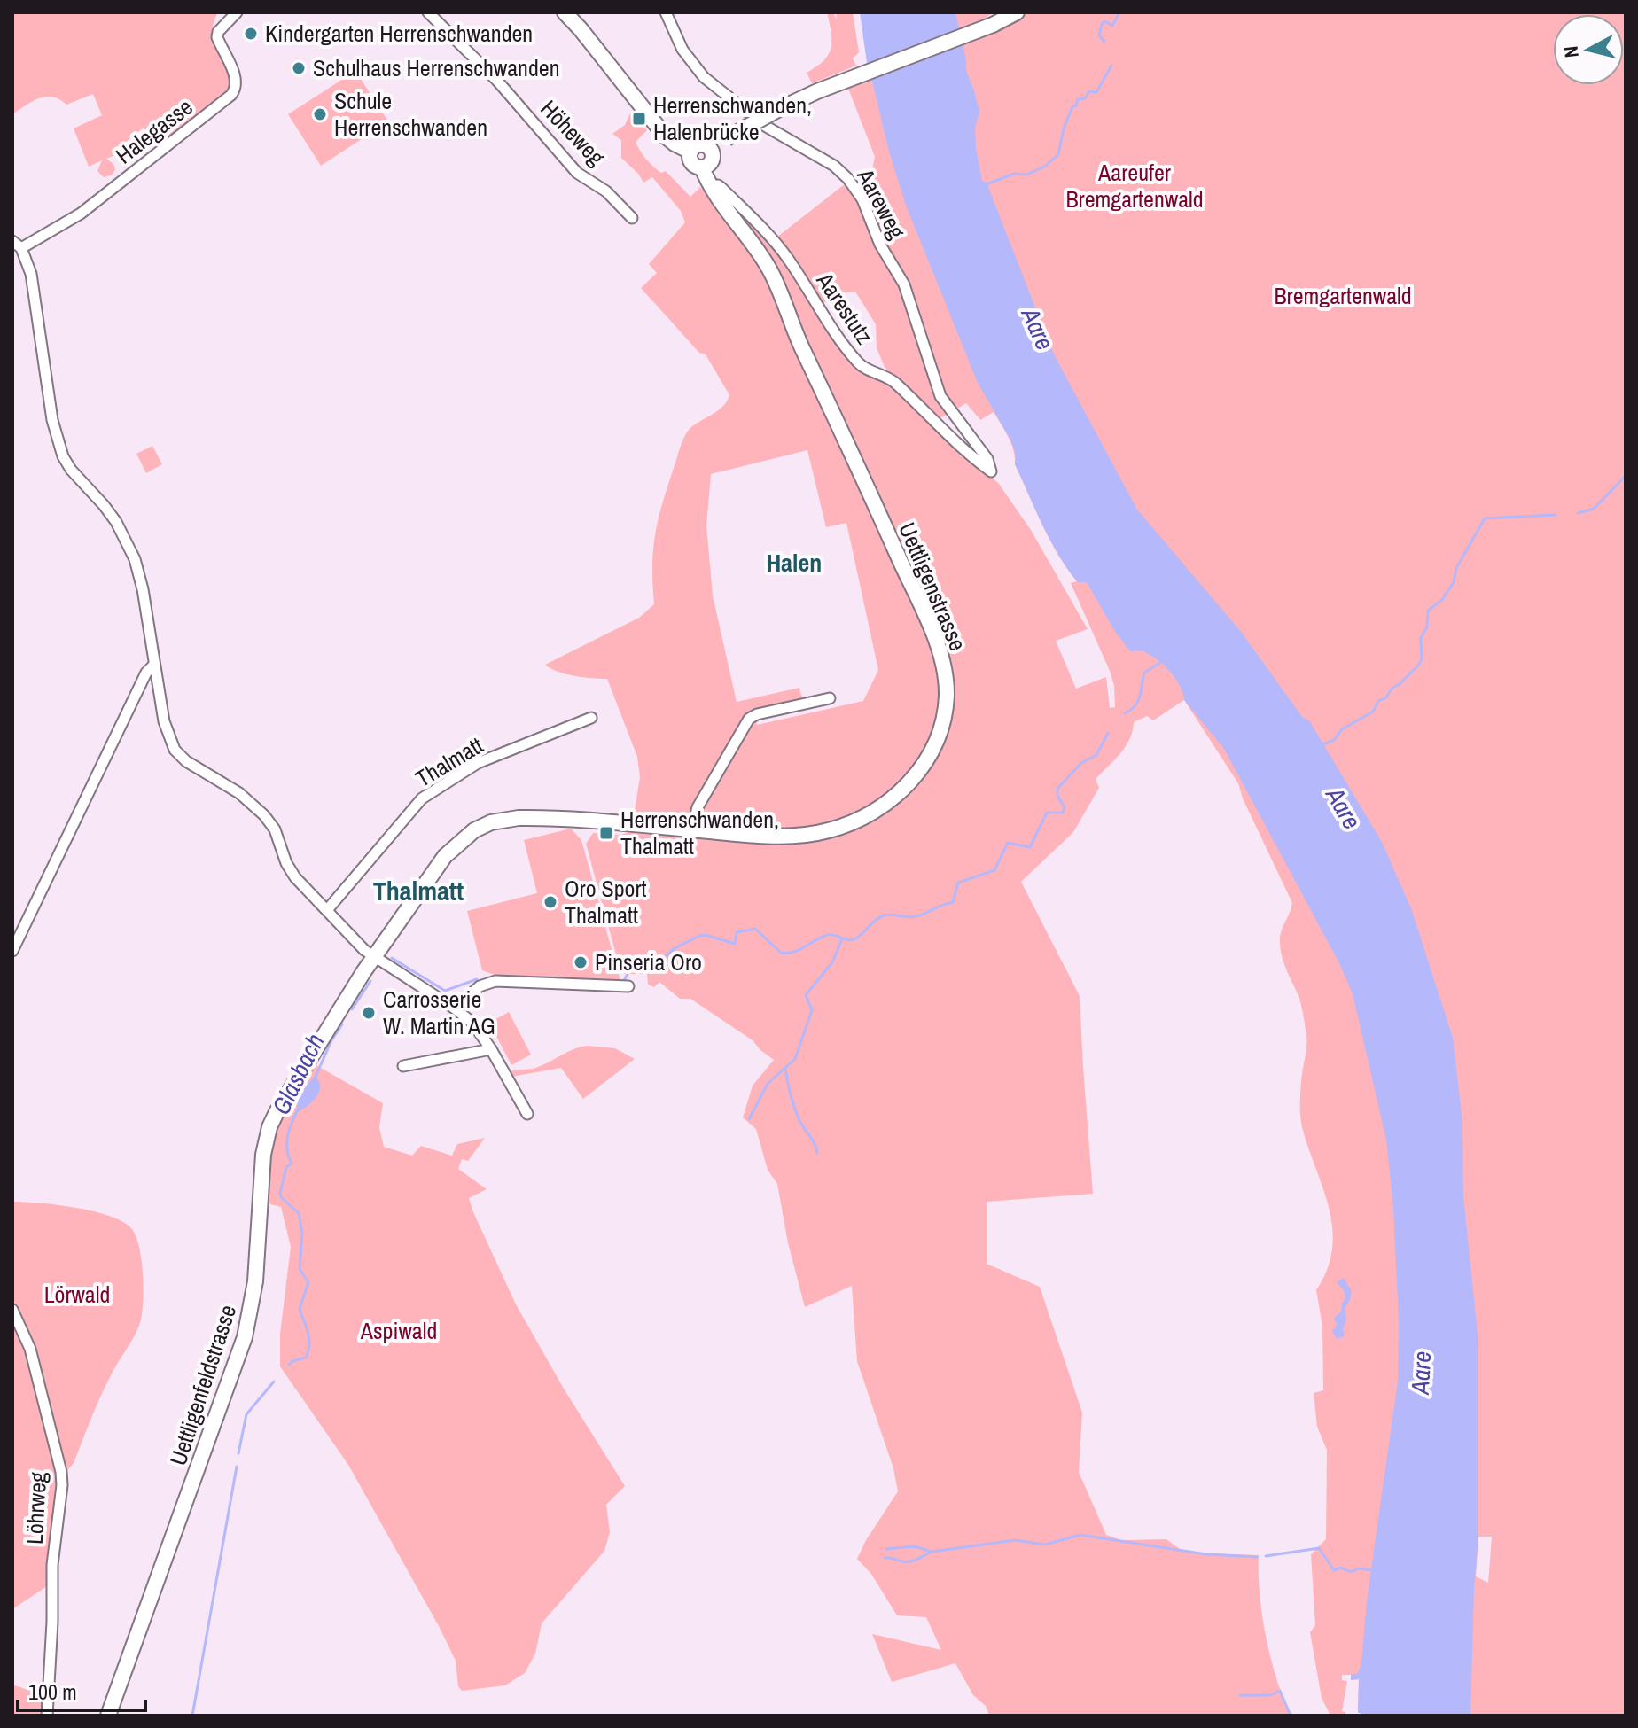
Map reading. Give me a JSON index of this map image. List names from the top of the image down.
{
  "streets": {
    "main road": ["Uettligenstrasse", "Uettligenfeldstrasse"],
    "street": [
      "Halegasse",
      "Höheweg",
      "Aareweg",
      "Aarestutz",
      "Thalmatt",
      "Löhrweg"
    ]
  },
  "crossings": [
    ["Aareweg", "Aarestutz"],
    ["Aarestutz", "Uettligenstrasse"],
    ["Uettligenstrasse", "Uettligenfeldstrasse"]
  ],
  "districts": ["Halen", "Thalmatt"],
  "water": ["Aare", "Glasbach"],
  "parks": [
    "Aareufer Bremgartenwald",
    "Bremgartenwald",
    "Lörwald",
    "Aspiwald"
  ],
  "places": {
    "other": [
      "Kindergarten Herrenschwanden",
      "Schulhaus Herrenschwanden",
      "Schule Herrenschwanden",
      "Oro Sport Thalmatt",
      "Pinseria Oro",
      "Carrosserie W. Martin AG"
    ],
    "transit": ["Herrenschwanden, Halenbrücke", "Herrenschwanden, Thalmatt"]
  },
  "scale_bar": "100 m",
  "north": "left"
}
